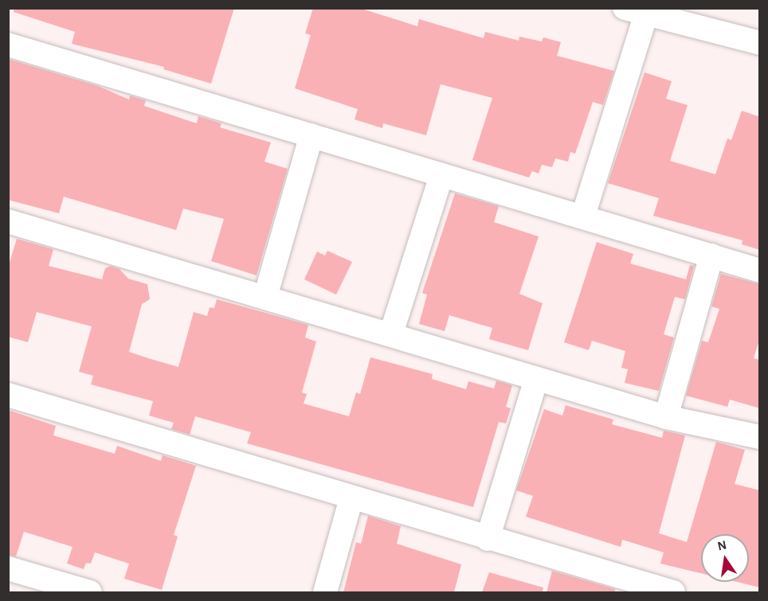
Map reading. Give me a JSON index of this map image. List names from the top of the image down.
{
  "north": "top"
}
